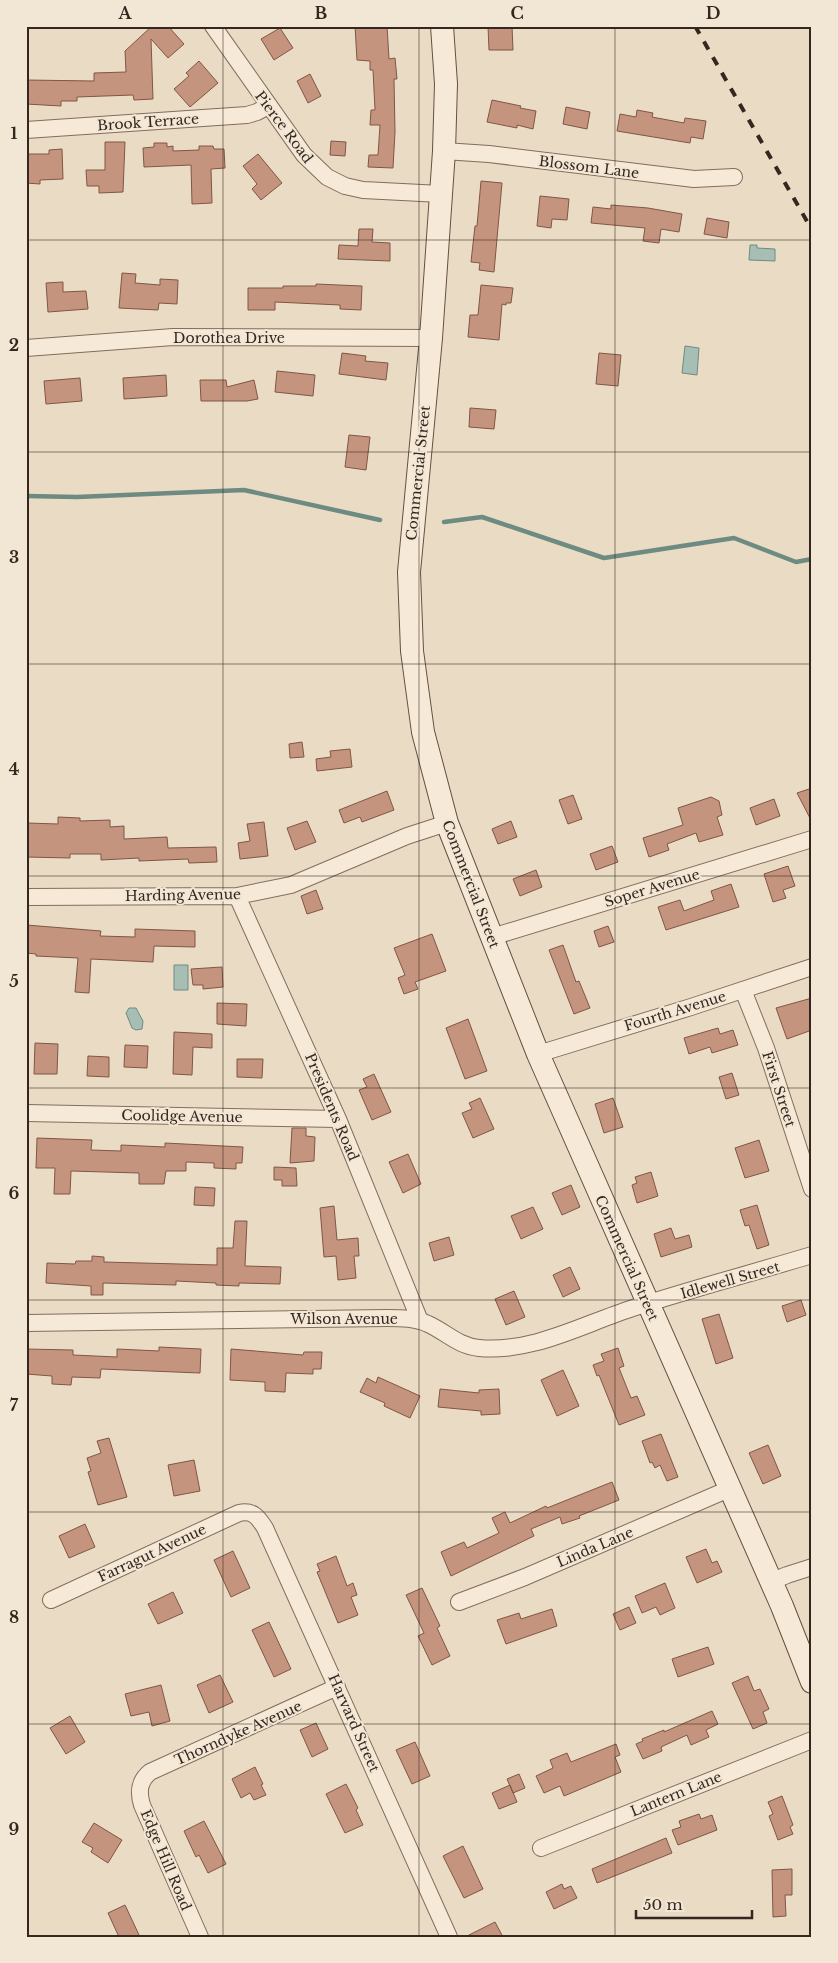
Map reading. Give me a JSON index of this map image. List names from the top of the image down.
{
  "streets": {
    "main road": ["Commercial Street"],
    "street": [
      "Brook Terrace",
      "Pierce Road",
      "Blossom Lane",
      "Dorothea Drive",
      "Soper Avenue",
      "Harding Avenue",
      "Fourth Avenue",
      "First Street",
      "Presidents Road",
      "Coolidge Avenue",
      "Idlewell Street",
      "Wilson Avenue",
      "Linda Lane",
      "Farragut Avenue",
      "Harvard Street",
      "Thorndyke Avenue",
      "Lantern Lane",
      "Edge Hill Road"
    ]
  },
  "crossings": [
    ["Brook Terrace", "Pierce Road"],
    ["Pierce Road", "Commercial Street"],
    ["Blossom Lane", "Commercial Street"],
    ["Dorothea Drive", "Commercial Street"],
    ["Commercial Street", "Soper Avenue"],
    ["Commercial Street", "Harding Avenue"],
    ["Commercial Street", "Fourth Avenue"],
    ["Commercial Street", "Idlewell Street"],
    ["Commercial Street", "Wilson Avenue"],
    ["Commercial Street", "Linda Lane"],
    ["Harding Avenue", "Presidents Road"],
    ["Fourth Avenue", "First Street"],
    ["Presidents Road", "Coolidge Avenue"],
    ["Presidents Road", "Wilson Avenue"],
    ["Idlewell Street", "Wilson Avenue"],
    ["Farragut Avenue", "Harvard Street"],
    ["Harvard Street", "Thorndyke Avenue"],
    ["Thorndyke Avenue", "Edge Hill Road"]
  ],
  "scale_bar": "50 m",
  "grid": {
    "columns": [
      "A",
      "B",
      "C",
      "D"
    ],
    "rows": [
      "1",
      "2",
      "3",
      "4",
      "5",
      "6",
      "7",
      "8",
      "9"
    ]
  }
}
